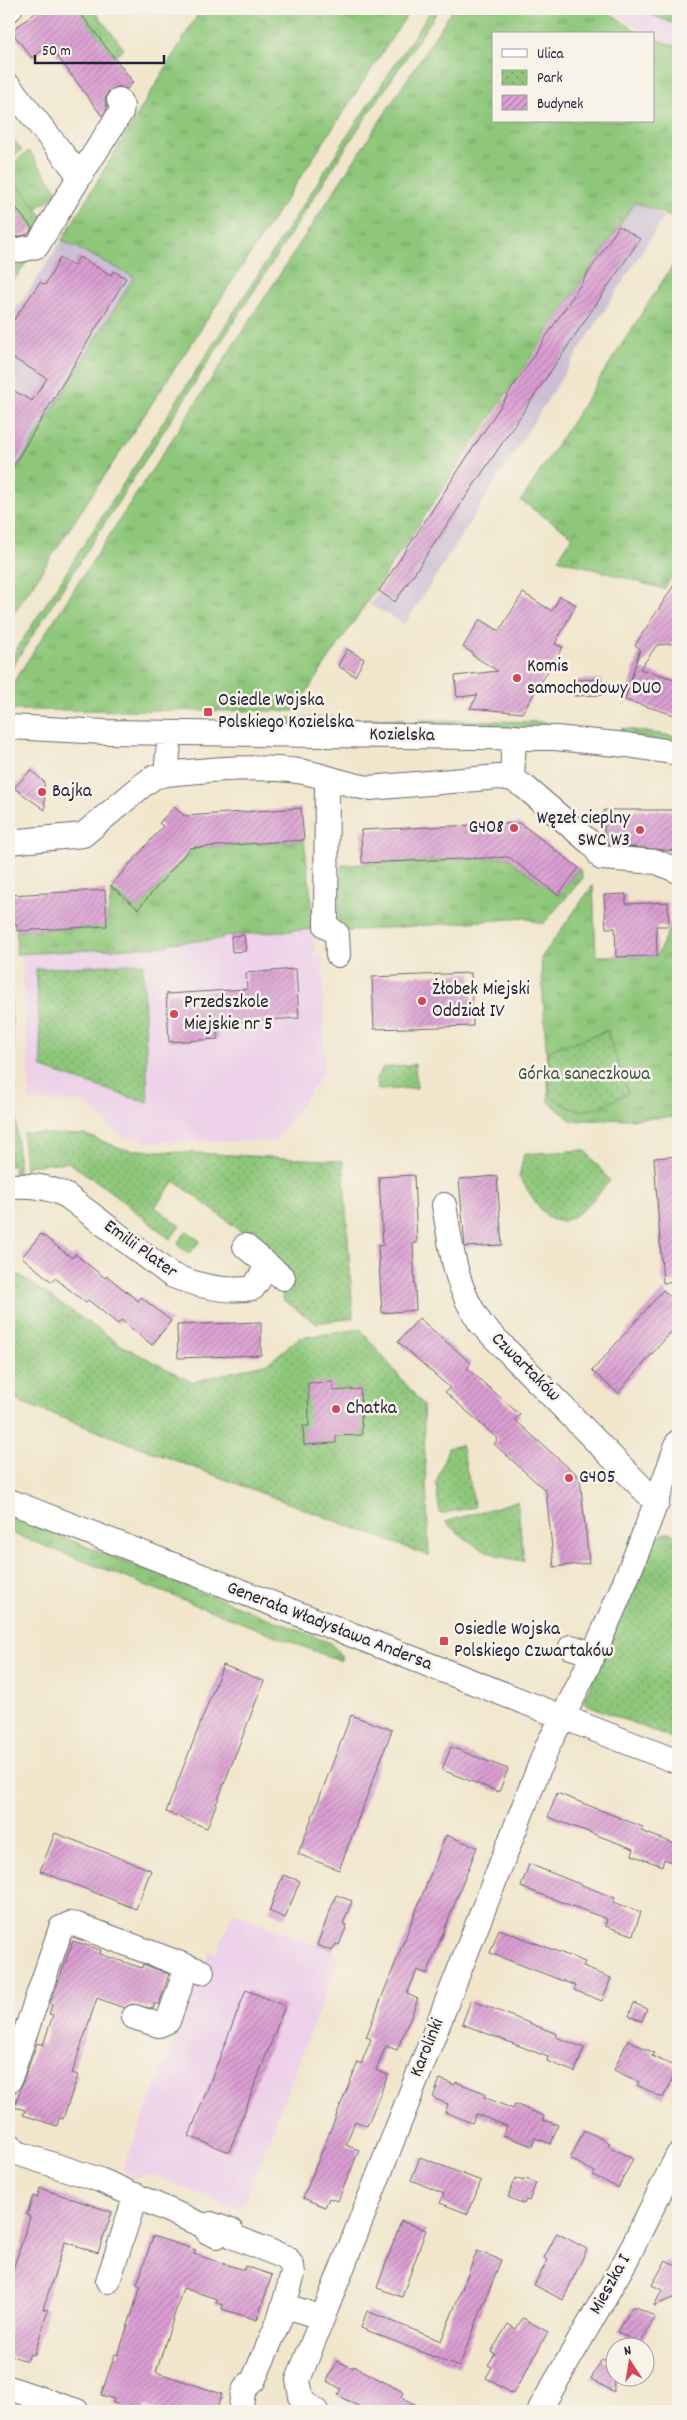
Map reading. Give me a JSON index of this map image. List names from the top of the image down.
{
  "streets": {
    "street": [
      "Kozielska",
      "Emilii Plater",
      "Czwartaków",
      "Generała Władysława Andersa",
      "Karolinki",
      "Mieszka I"
    ]
  },
  "crossings": [
    ["Generała Władysława Andersa", "Karolinki"]
  ],
  "parks": ["Górka saneczkowa"],
  "places": {
    "other": [
      "Komis samochodowy DUO",
      "Bajka",
      "G408",
      "Węzeł cieplny SWC W3",
      "Żłobek Miejski Oddział IV",
      "Przedszkole Miejskie nr 5",
      "Chatka",
      "G405"
    ],
    "transit": ["Osiedle Wojska Polskiego Kozielska", "Osiedle Wojska Polskiego Czwartaków"]
  },
  "legend": ["Ulica", "Park", "Budynek"],
  "scale_bar": "50 m",
  "north": "top"
}
